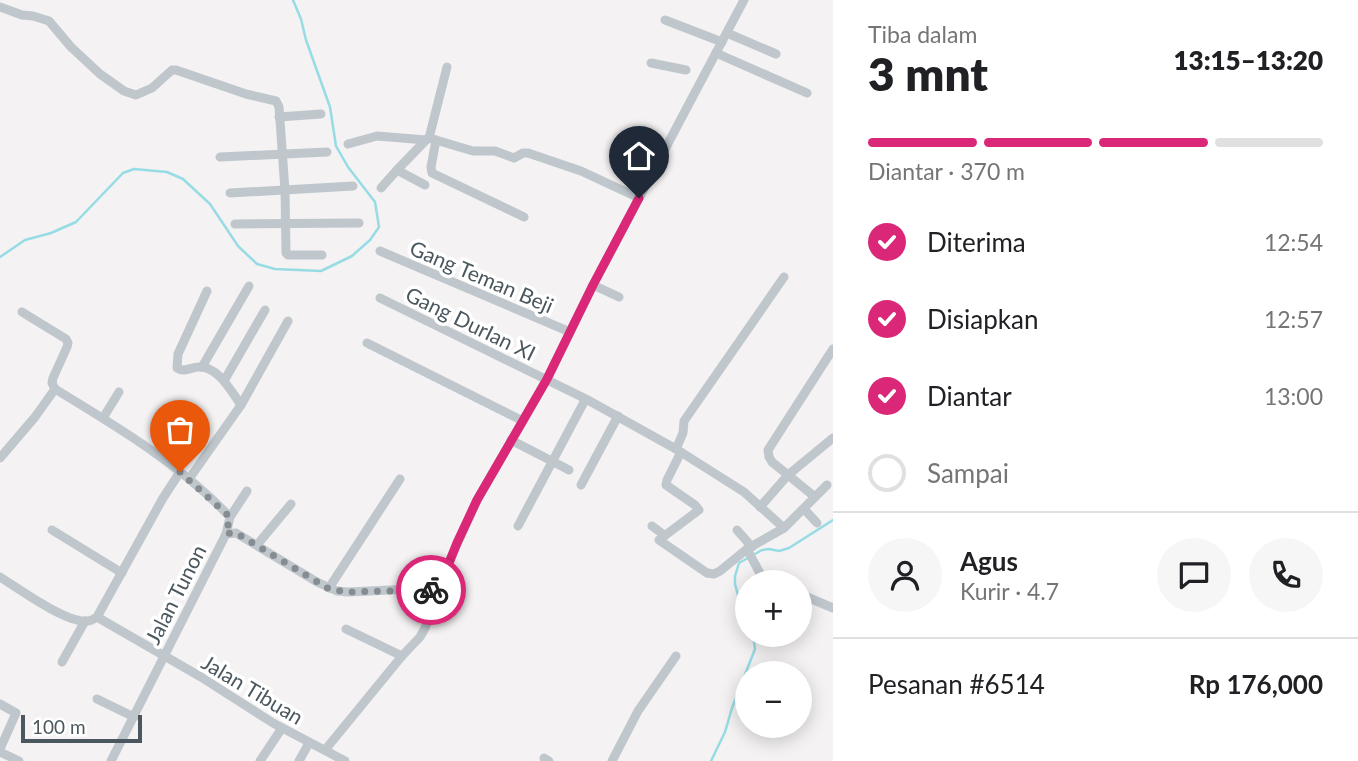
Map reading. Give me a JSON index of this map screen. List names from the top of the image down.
{
  "streets": {
    "street": [
      "Gang Teman Beji",
      "Gang DurIan XI",
      "Jalan Tunon",
      "Jalan Tibuan"
    ]
  },
  "crossings": [
    ["Jalan Tunon", "Jalan Tibuan"]
  ],
  "scale_bar": "100 m",
  "page": {
    "heading": ["3 mnt", "Tiba dalam", "13:15–13:20"],
    "panel": [
      "Agus",
      "Kurir · 4.7",
      "Pesanan #6514",
      "Rp 176,000"
    ],
    "bar": "Diantar · 370 m",
    "list": [
      ["Diterima", "12:54"],
      ["Disiapkan", "12:57"],
      ["Diantar", "13:00"],
      "Sampai"
    ],
    "map_buttons": ["+", "−"],
    "scale": "100 m"
  }
}
